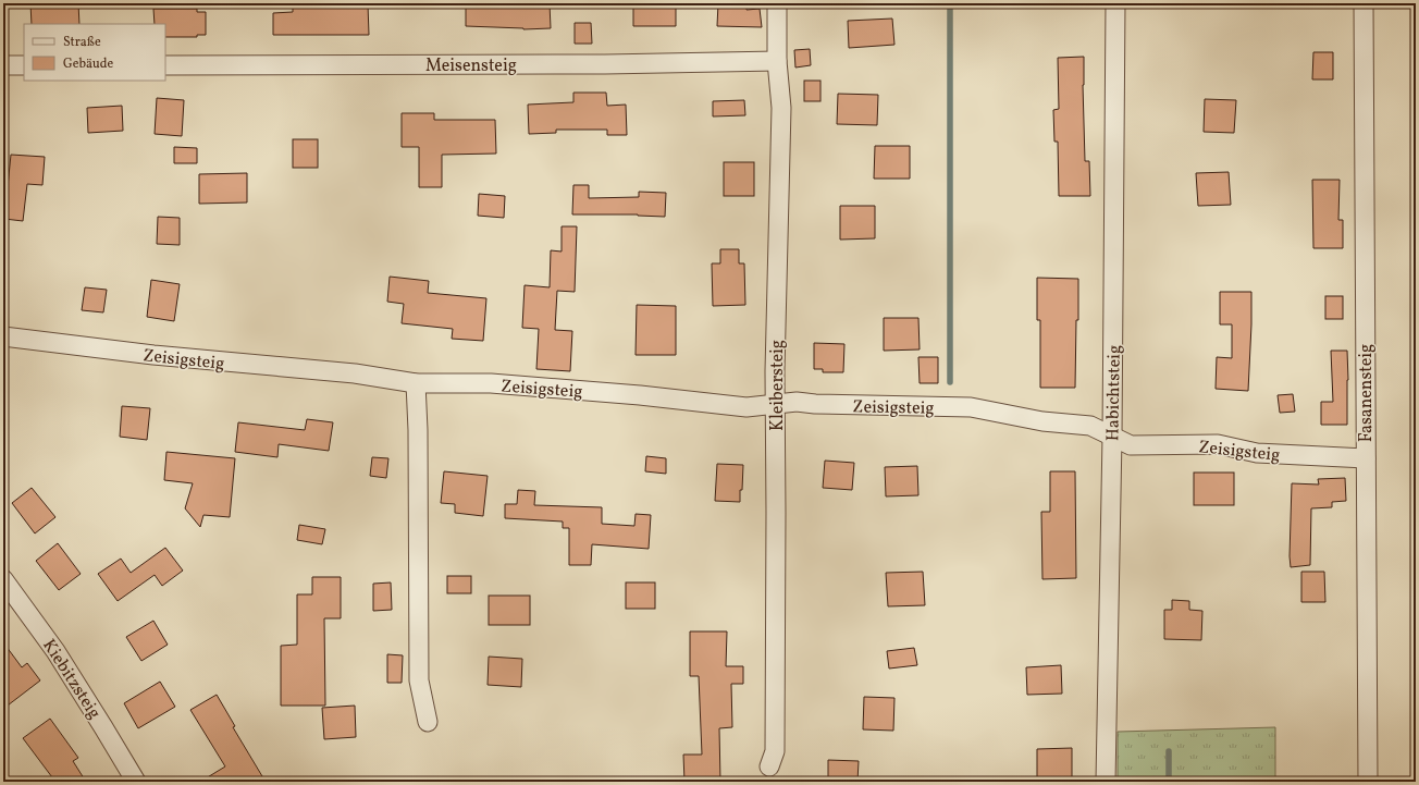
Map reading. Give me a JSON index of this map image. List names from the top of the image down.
{
  "streets": {
    "street": [
      "Meisensteig",
      "Zeisigsteig",
      "Kleibersteig",
      "Habichtsteig",
      "Fasanensteig",
      "Kiebitzsteig"
    ]
  },
  "crossings": [
    ["Meisensteig", "Kleibersteig"],
    ["Zeisigsteig", "Kleibersteig"],
    ["Zeisigsteig", "Habichtsteig"],
    ["Zeisigsteig", "Fasanensteig"]
  ],
  "legend": ["Straße", "Gebäude"]
}
